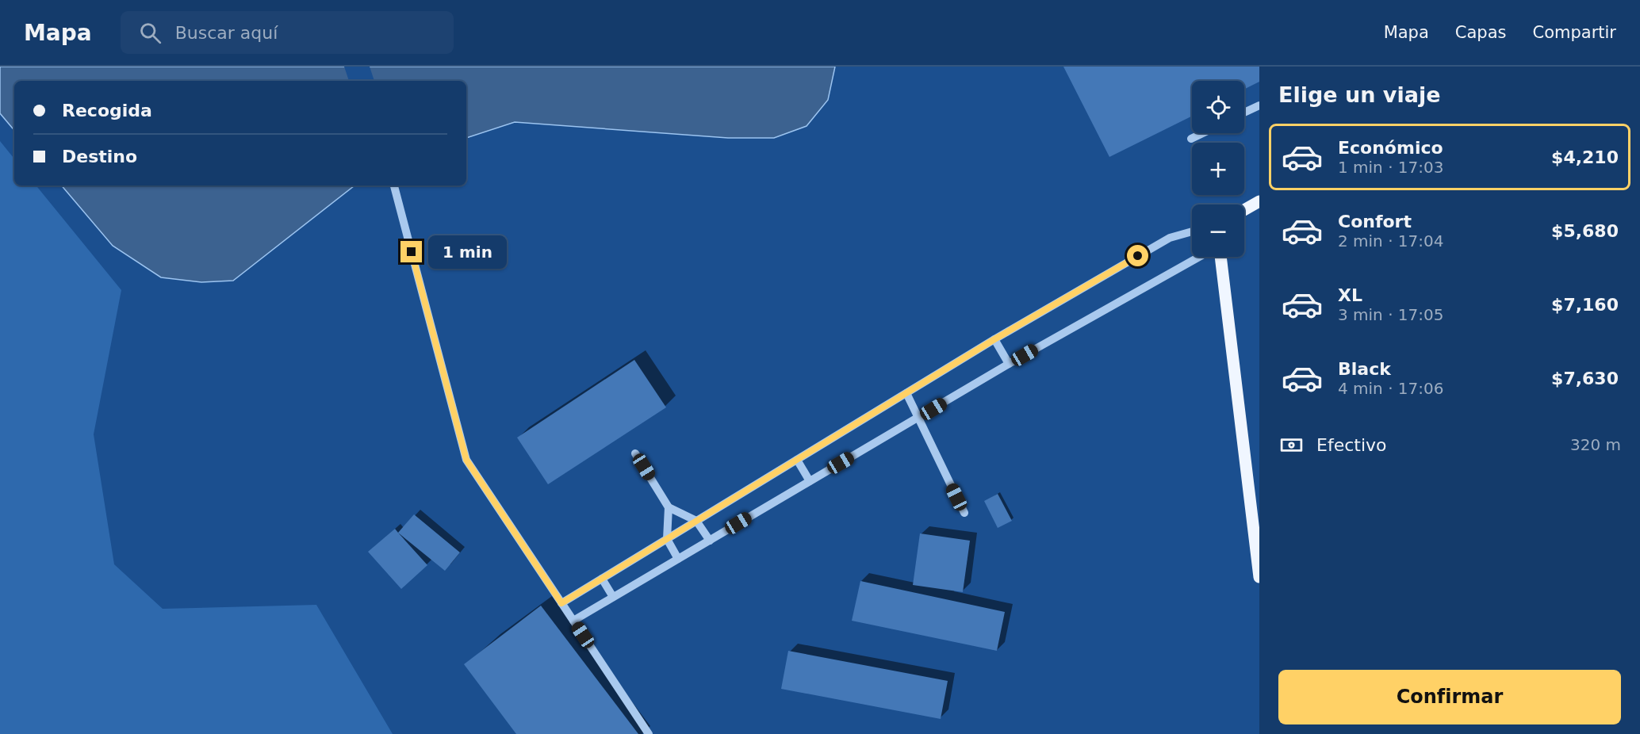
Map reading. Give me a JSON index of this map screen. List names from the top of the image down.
{
  "page": {
    "header": "Mapa",
    "search": "Buscar aquí",
    "nav": ["Mapa", "Capas", "Compartir"],
    "heading": "Elige un viaje",
    "map_buttons": ["+", "−"],
    "banner": ["Recogida", "Destino"],
    "list": [
      {
        "name": "Económico",
        "note": "1 min · 17:03",
        "value": "$4,210"
      },
      {
        "name": "Confort",
        "note": "2 min · 17:04",
        "value": "$5,680"
      },
      {
        "name": "XL",
        "note": "3 min · 17:05",
        "value": "$7,160"
      },
      {
        "name": "Black",
        "note": "4 min · 17:06",
        "value": "$7,630"
      }
    ],
    "bubble": "1 min",
    "pay": ["Efectivo", "320 m"],
    "buttons": "Confirmar"
  }
}
